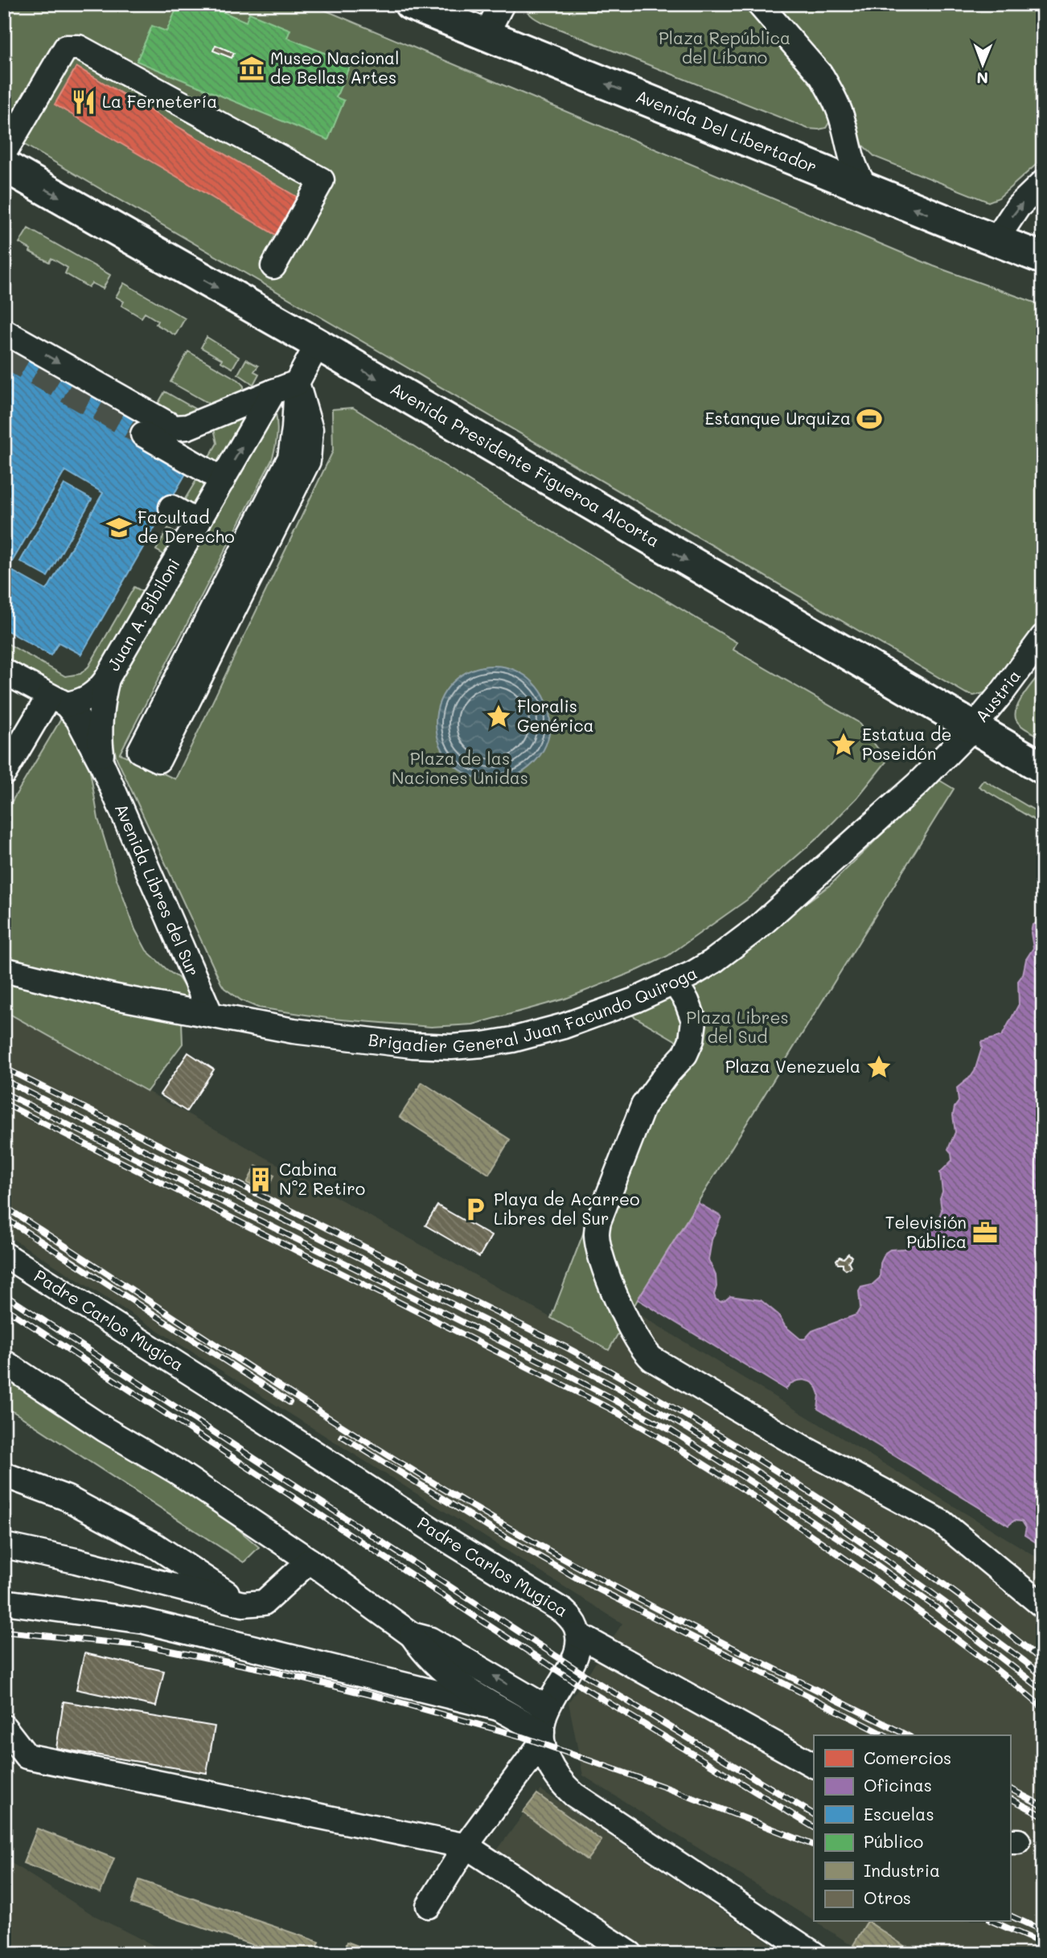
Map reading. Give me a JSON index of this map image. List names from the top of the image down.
{
  "streets": {
    "main road": ["Avenida Del Libertador", "Avenida Presidente Figueroa Alcorta"],
    "street": [
      "Juan A. Bibiloni",
      "Austria",
      "Avenida Libres del Sur",
      "Brigadier General Juan Facundo Quiroga",
      "Padre Carlos Mugica"
    ]
  },
  "crossings": [
    ["Avenida Presidente Figueroa Alcorta", "Austria"],
    ["Avenida Presidente Figueroa Alcorta", "Brigadier General Juan Facundo Quiroga"],
    ["Juan A. Bibiloni", "Avenida Libres del Sur"],
    ["Austria", "Brigadier General Juan Facundo Quiroga"],
    ["Avenida Libres del Sur", "Brigadier General Juan Facundo Quiroga"]
  ],
  "one_way": ["Avenida Del Libertador", "Avenida Presidente Figueroa Alcorta"],
  "parks": ["Plaza República del Líbano", "Plaza de las Naciones Unidas", "Plaza Libres del Sud"],
  "places": {
    "museum": ["Museo Nacional de Bellas Artes"],
    "restaurant": ["La Fernetería"],
    "sports": ["Estanque Urquiza"],
    "school or university": ["Facultad de Derecho"],
    "place": ["Floralis Genérica", "Estatua de Poseidón", "Plaza Venezuela"],
    "building": ["Cabina N°2 Retiro"],
    "parking": ["Playa de Acarreo Libres del Sur"],
    "office": ["Televisión Pública"]
  },
  "legend": [
    "Comercios",
    "Oficinas",
    "Escuelas",
    "Público",
    "Industria",
    "Otros"
  ],
  "north": "bottom"
}
